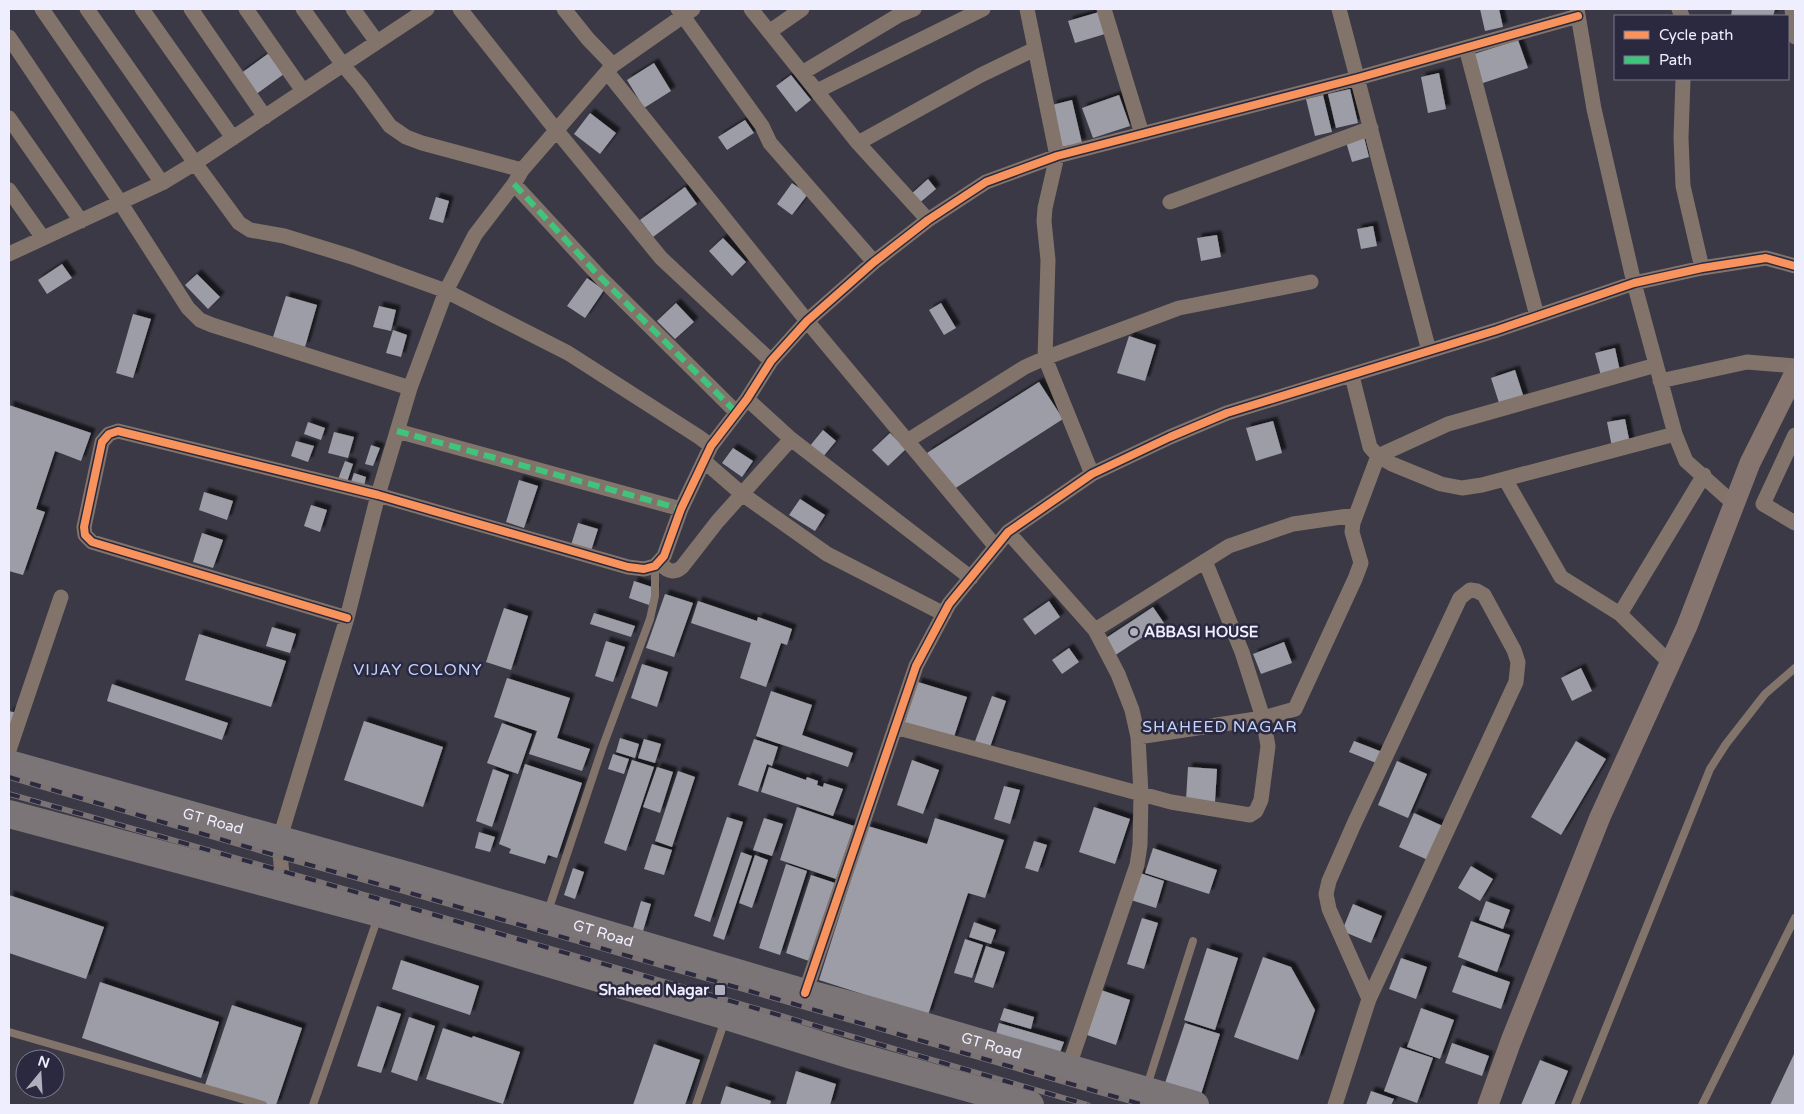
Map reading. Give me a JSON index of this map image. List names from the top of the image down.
{
  "streets": {
    "highway": ["GT Road"]
  },
  "districts": ["VIJAY COLONY", "SHAHEED NAGAR"],
  "places": {
    "other": ["ABBASI HOUSE"],
    "transit": ["Shaheed Nagar"]
  },
  "legend": ["Cycle path", "Path"],
  "north": "top"
}
